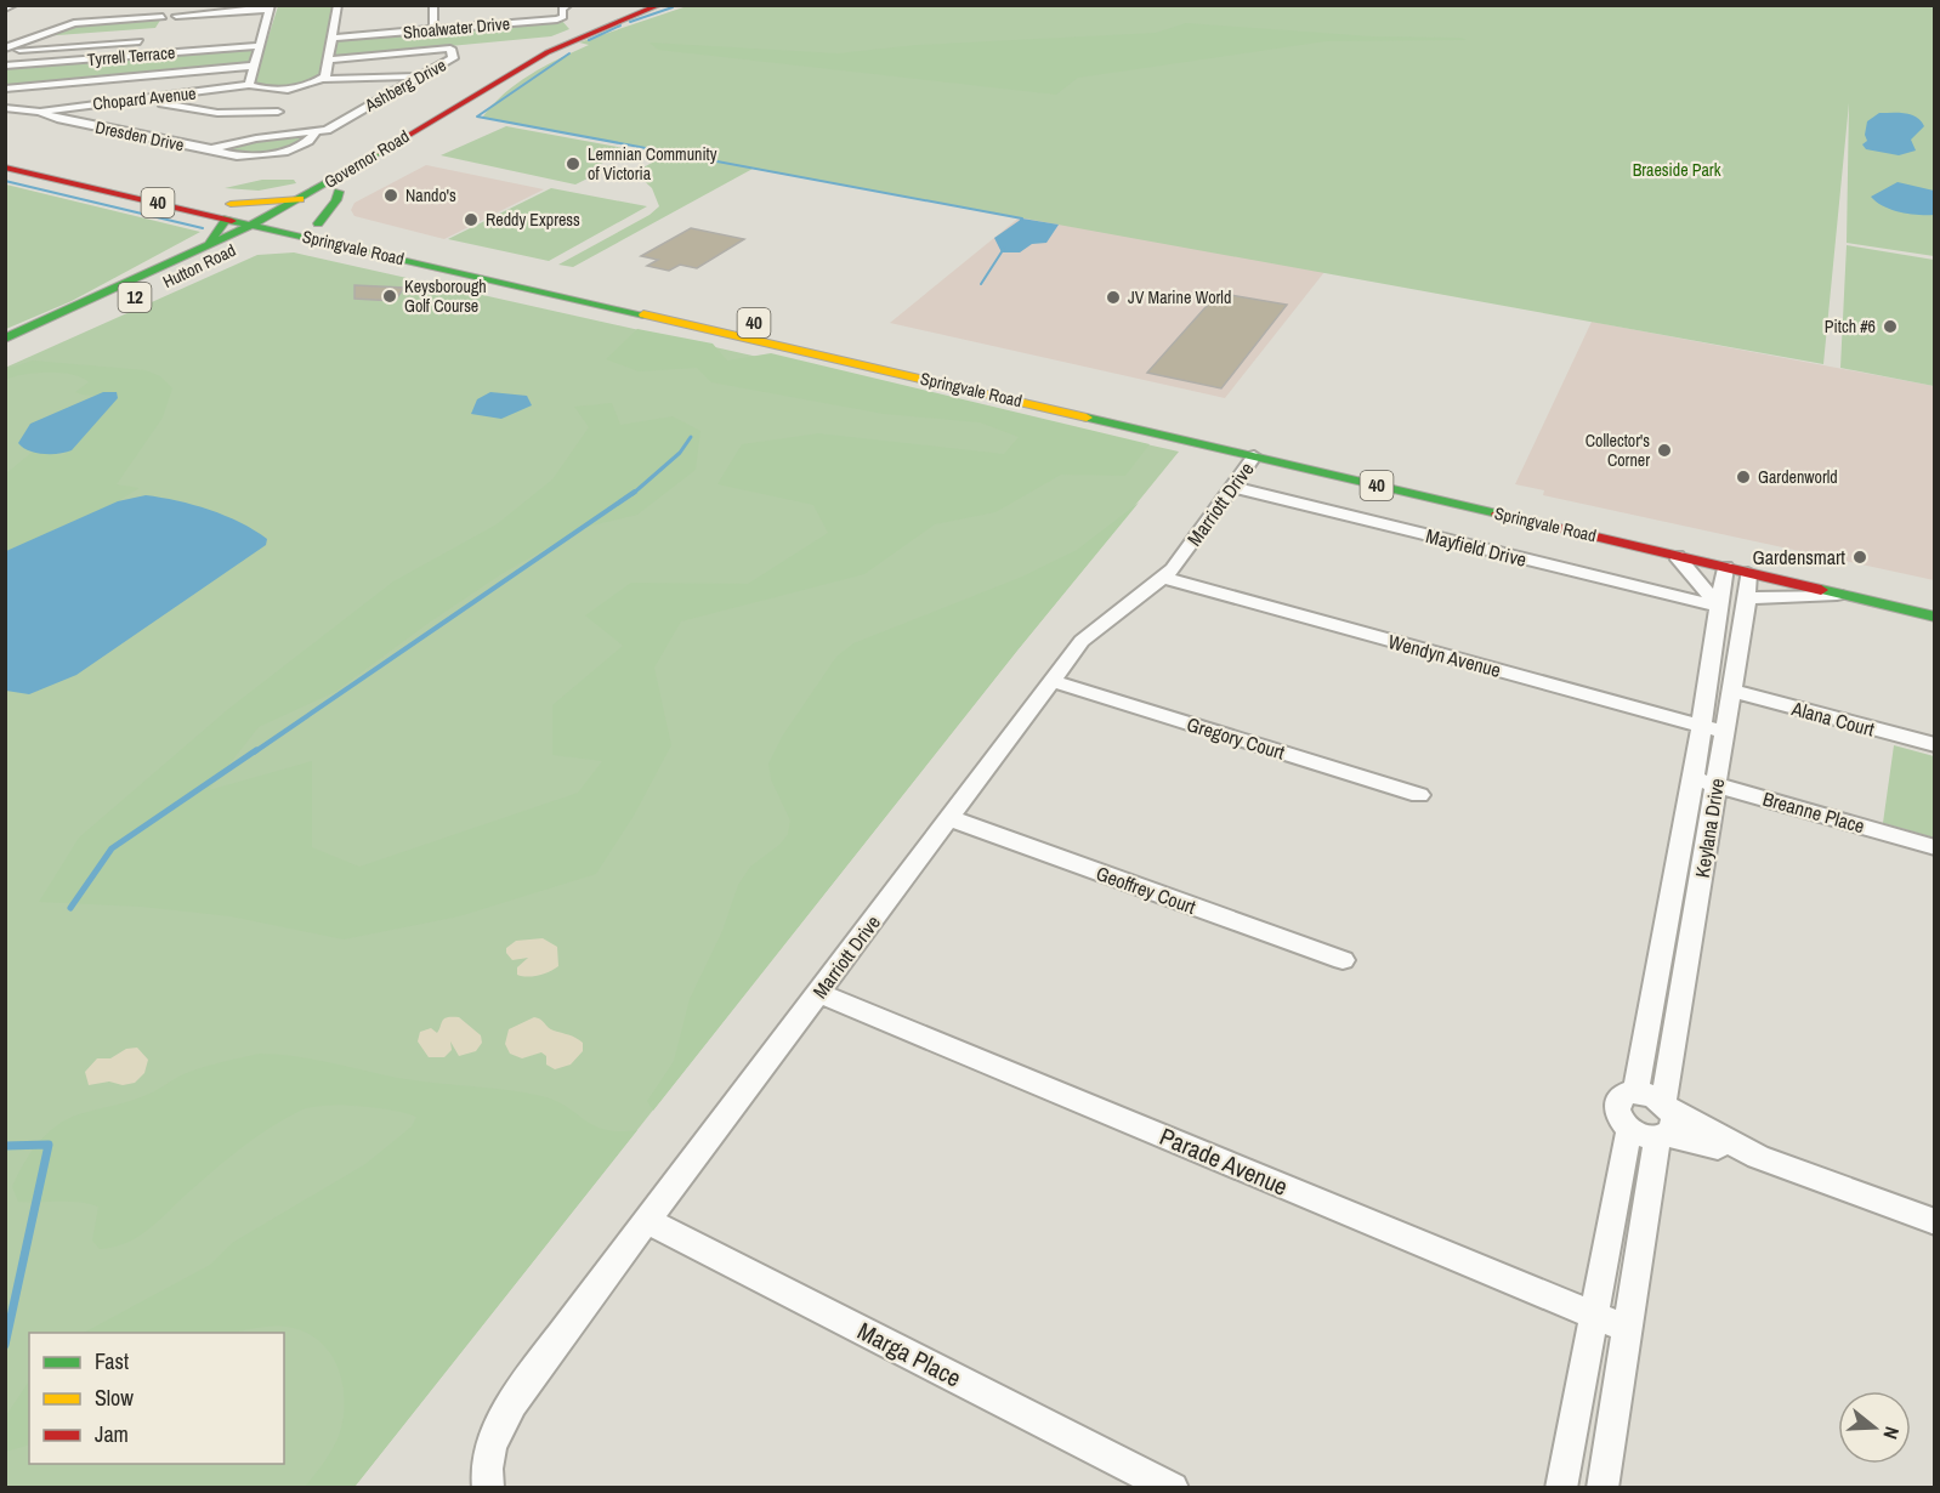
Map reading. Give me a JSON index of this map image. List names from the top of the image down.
{
  "streets": {
    "main road": [
      "Governor Road",
      "40",
      "Springvale Road",
      "Hutton Road",
      "12",
      "Keylana Drive"
    ],
    "street": [
      "Shoalwater Drive",
      "Tyrrell Terrace",
      "Ashberg Drive",
      "Chopard Avenue",
      "Dresden Drive",
      "Marriott Drive",
      "Mayfield Drive",
      "Wendyn Avenue",
      "Alana Court",
      "Gregory Court",
      "Breanne Place",
      "Geoffrey Court",
      "Parade Avenue",
      "Marga Place"
    ]
  },
  "crossings": [
    ["Ashberg Drive", "Dresden Drive"],
    ["Chopard Avenue", "Dresden Drive"],
    ["Governor Road", "Springvale Road"],
    ["Governor Road", "Hutton Road"],
    ["Springvale Road", "Hutton Road"],
    ["Springvale Road", "Marriott Drive"],
    ["Springvale Road", "Keylana Drive"],
    ["Marriott Drive", "Mayfield Drive"],
    ["Marriott Drive", "Wendyn Avenue"],
    ["Marriott Drive", "Gregory Court"],
    ["Marriott Drive", "Geoffrey Court"],
    ["Marriott Drive", "Parade Avenue"],
    ["Marriott Drive", "Marga Place"],
    ["Mayfield Drive", "Keylana Drive"],
    ["Wendyn Avenue", "Keylana Drive"],
    ["Alana Court", "Keylana Drive"],
    ["Breanne Place", "Keylana Drive"],
    ["Keylana Drive", "Parade Avenue"]
  ],
  "parks": ["Braeside Park"],
  "places": [
    "Lemnian Community of Victoria",
    "Nando's",
    "Reddy Express",
    "Keysborough Golf Course",
    "JV Marine World",
    "Pitch #6",
    "Collector's Corner",
    "Gardenworld",
    "Gardensmart"
  ],
  "legend": ["Fast", "Slow", "Jam"],
  "north": "right"
}
